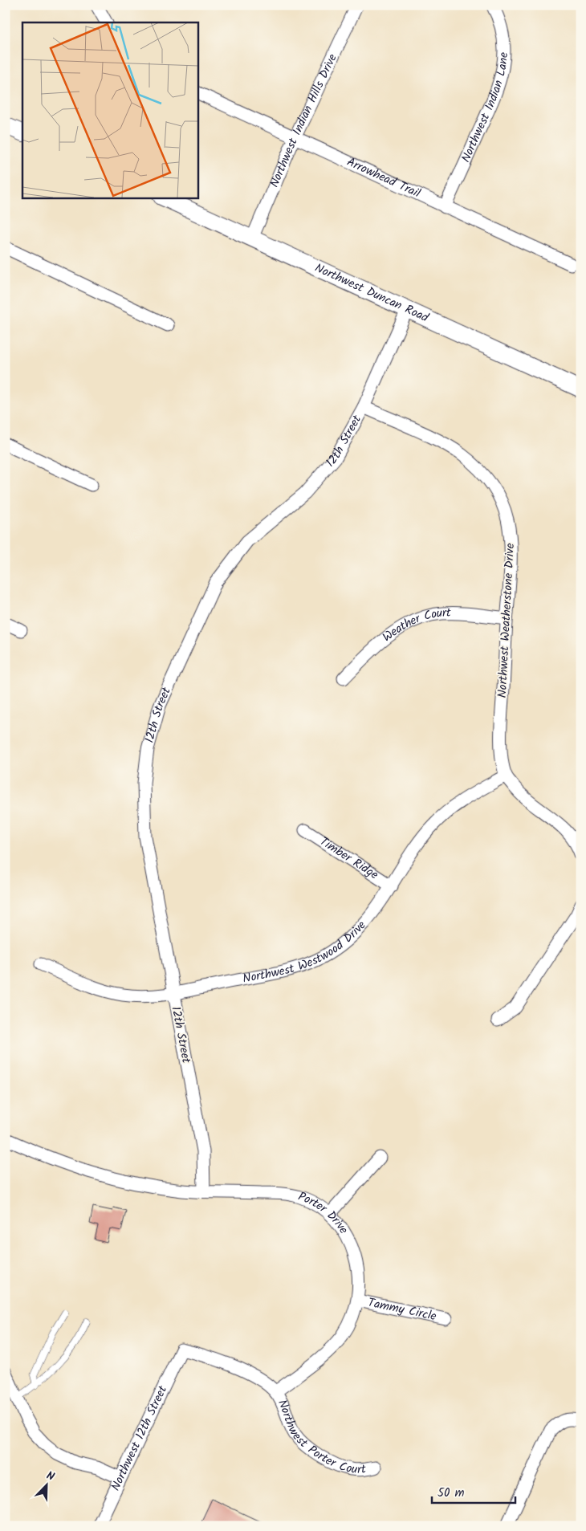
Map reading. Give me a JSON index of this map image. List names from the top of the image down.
{
  "streets": {
    "street": [
      "Northwest Indian Lane",
      "Northwest Indian Hills Drive",
      "Arrowhead Trail",
      "Northwest Duncan Road",
      "12th Street",
      "Northwest Weatherstone Drive",
      "Weather Court",
      "Timber Ridge",
      "Northwest Westwood Drive",
      "Porter Drive",
      "Tammy Circle",
      "Northwest Porter Court",
      "Northwest 12th Street"
    ]
  },
  "crossings": [
    ["Northwest Indian Lane", "Arrowhead Trail"],
    ["Northwest Indian Hills Drive", "Arrowhead Trail"],
    ["Northwest Indian Hills Drive", "Northwest Duncan Road"],
    ["Northwest Duncan Road", "12th Street"],
    ["12th Street", "Northwest Weatherstone Drive"],
    ["12th Street", "Northwest Westwood Drive"],
    ["12th Street", "Porter Drive"],
    ["Northwest Weatherstone Drive", "Weather Court"],
    ["Northwest Weatherstone Drive", "Northwest Westwood Drive"],
    ["Timber Ridge", "Northwest Westwood Drive"],
    ["Porter Drive", "Tammy Circle"],
    ["Porter Drive", "Northwest Porter Court"],
    ["Porter Drive", "Northwest 12th Street"],
    ["Northwest Porter Court", "Northwest 12th Street"]
  ],
  "scale_bar": "50 m",
  "north": "top right"
}
